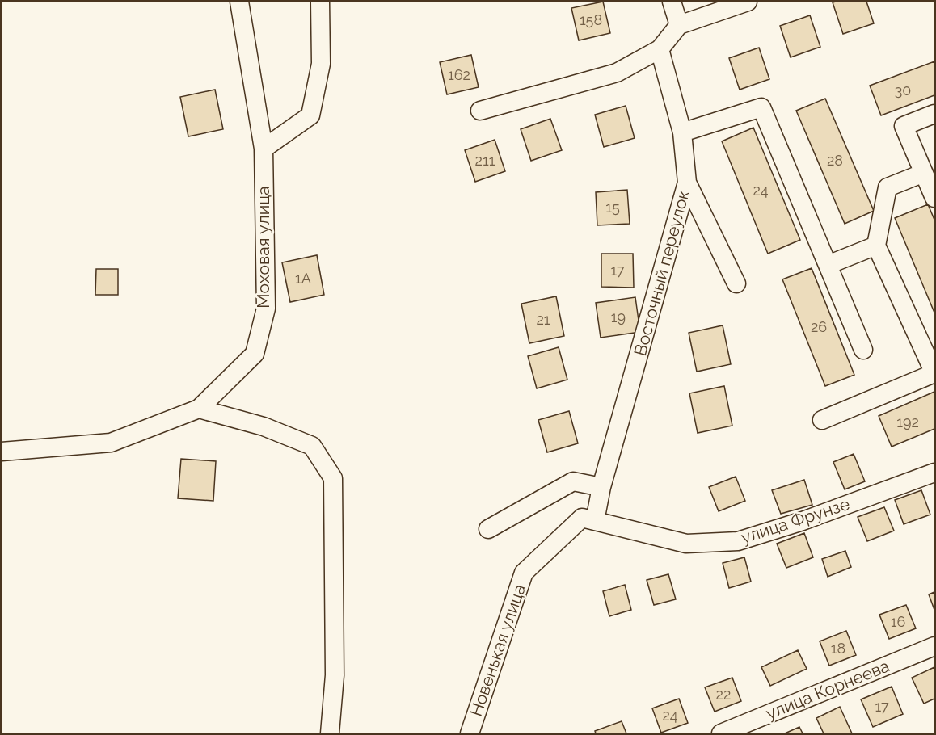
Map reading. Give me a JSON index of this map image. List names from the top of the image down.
{
  "streets": {
    "street": [
      "Моховая улица",
      "Восточный переулок",
      "улица Фрунзе",
      "Новенькая улица",
      "улица Корнеева"
    ]
  },
  "crossings": [
    ["Восточный переулок", "улица Фрунзе"],
    ["Восточный переулок", "Новенькая улица"],
    ["улица Фрунзе", "Новенькая улица"]
  ],
  "house_numbers": [
    "158",
    "162",
    "30",
    "211",
    "28",
    "24",
    "15",
    "17",
    "1А",
    "19",
    "21",
    "26",
    "192",
    "16",
    "18",
    "22",
    "17",
    "24"
  ]
}
